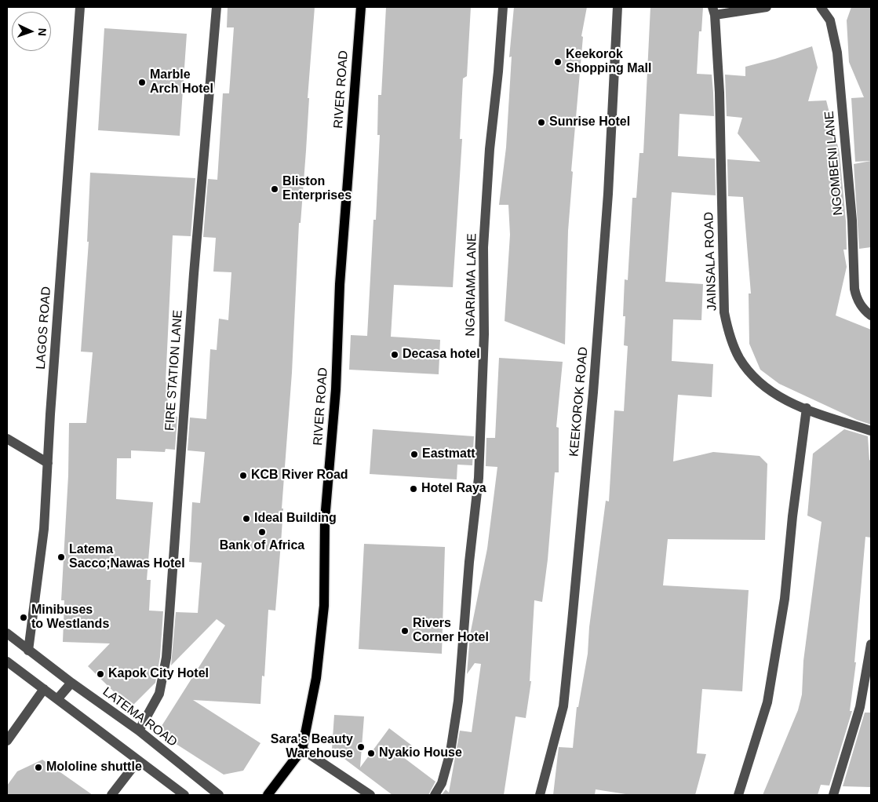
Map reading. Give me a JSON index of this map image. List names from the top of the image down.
{
  "streets": {
    "main road": ["RIVER ROAD"],
    "street": [
      "NGOMBENI LANE",
      "JAINSALA ROAD",
      "NGARIAMA LANE",
      "LAGOS ROAD",
      "FIRE STATION LANE",
      "KEEKOROK ROAD",
      "LATEMA ROAD"
    ]
  },
  "crossings": [
    ["LAGOS ROAD", "LATEMA ROAD"],
    ["FIRE STATION LANE", "LATEMA ROAD"]
  ],
  "places": [
    "Keekorok Shopping Mall",
    "Marble Arch Hotel",
    "Sunrise Hotel",
    "Bliston Enterprises",
    "Decasa hotel",
    "Eastmatt",
    "KCB River Road",
    "Hotel Raya",
    "Ideal Building",
    "Bank of Africa",
    "Latema Sacco;Nawas Hotel",
    "Minibuses to Westlands",
    "Rivers Corner Hotel",
    "Kapok City Hotel",
    "Sara's Beauty Warehouse",
    "Nyakio House",
    "Mololine shuttle"
  ],
  "north": "right"
}
